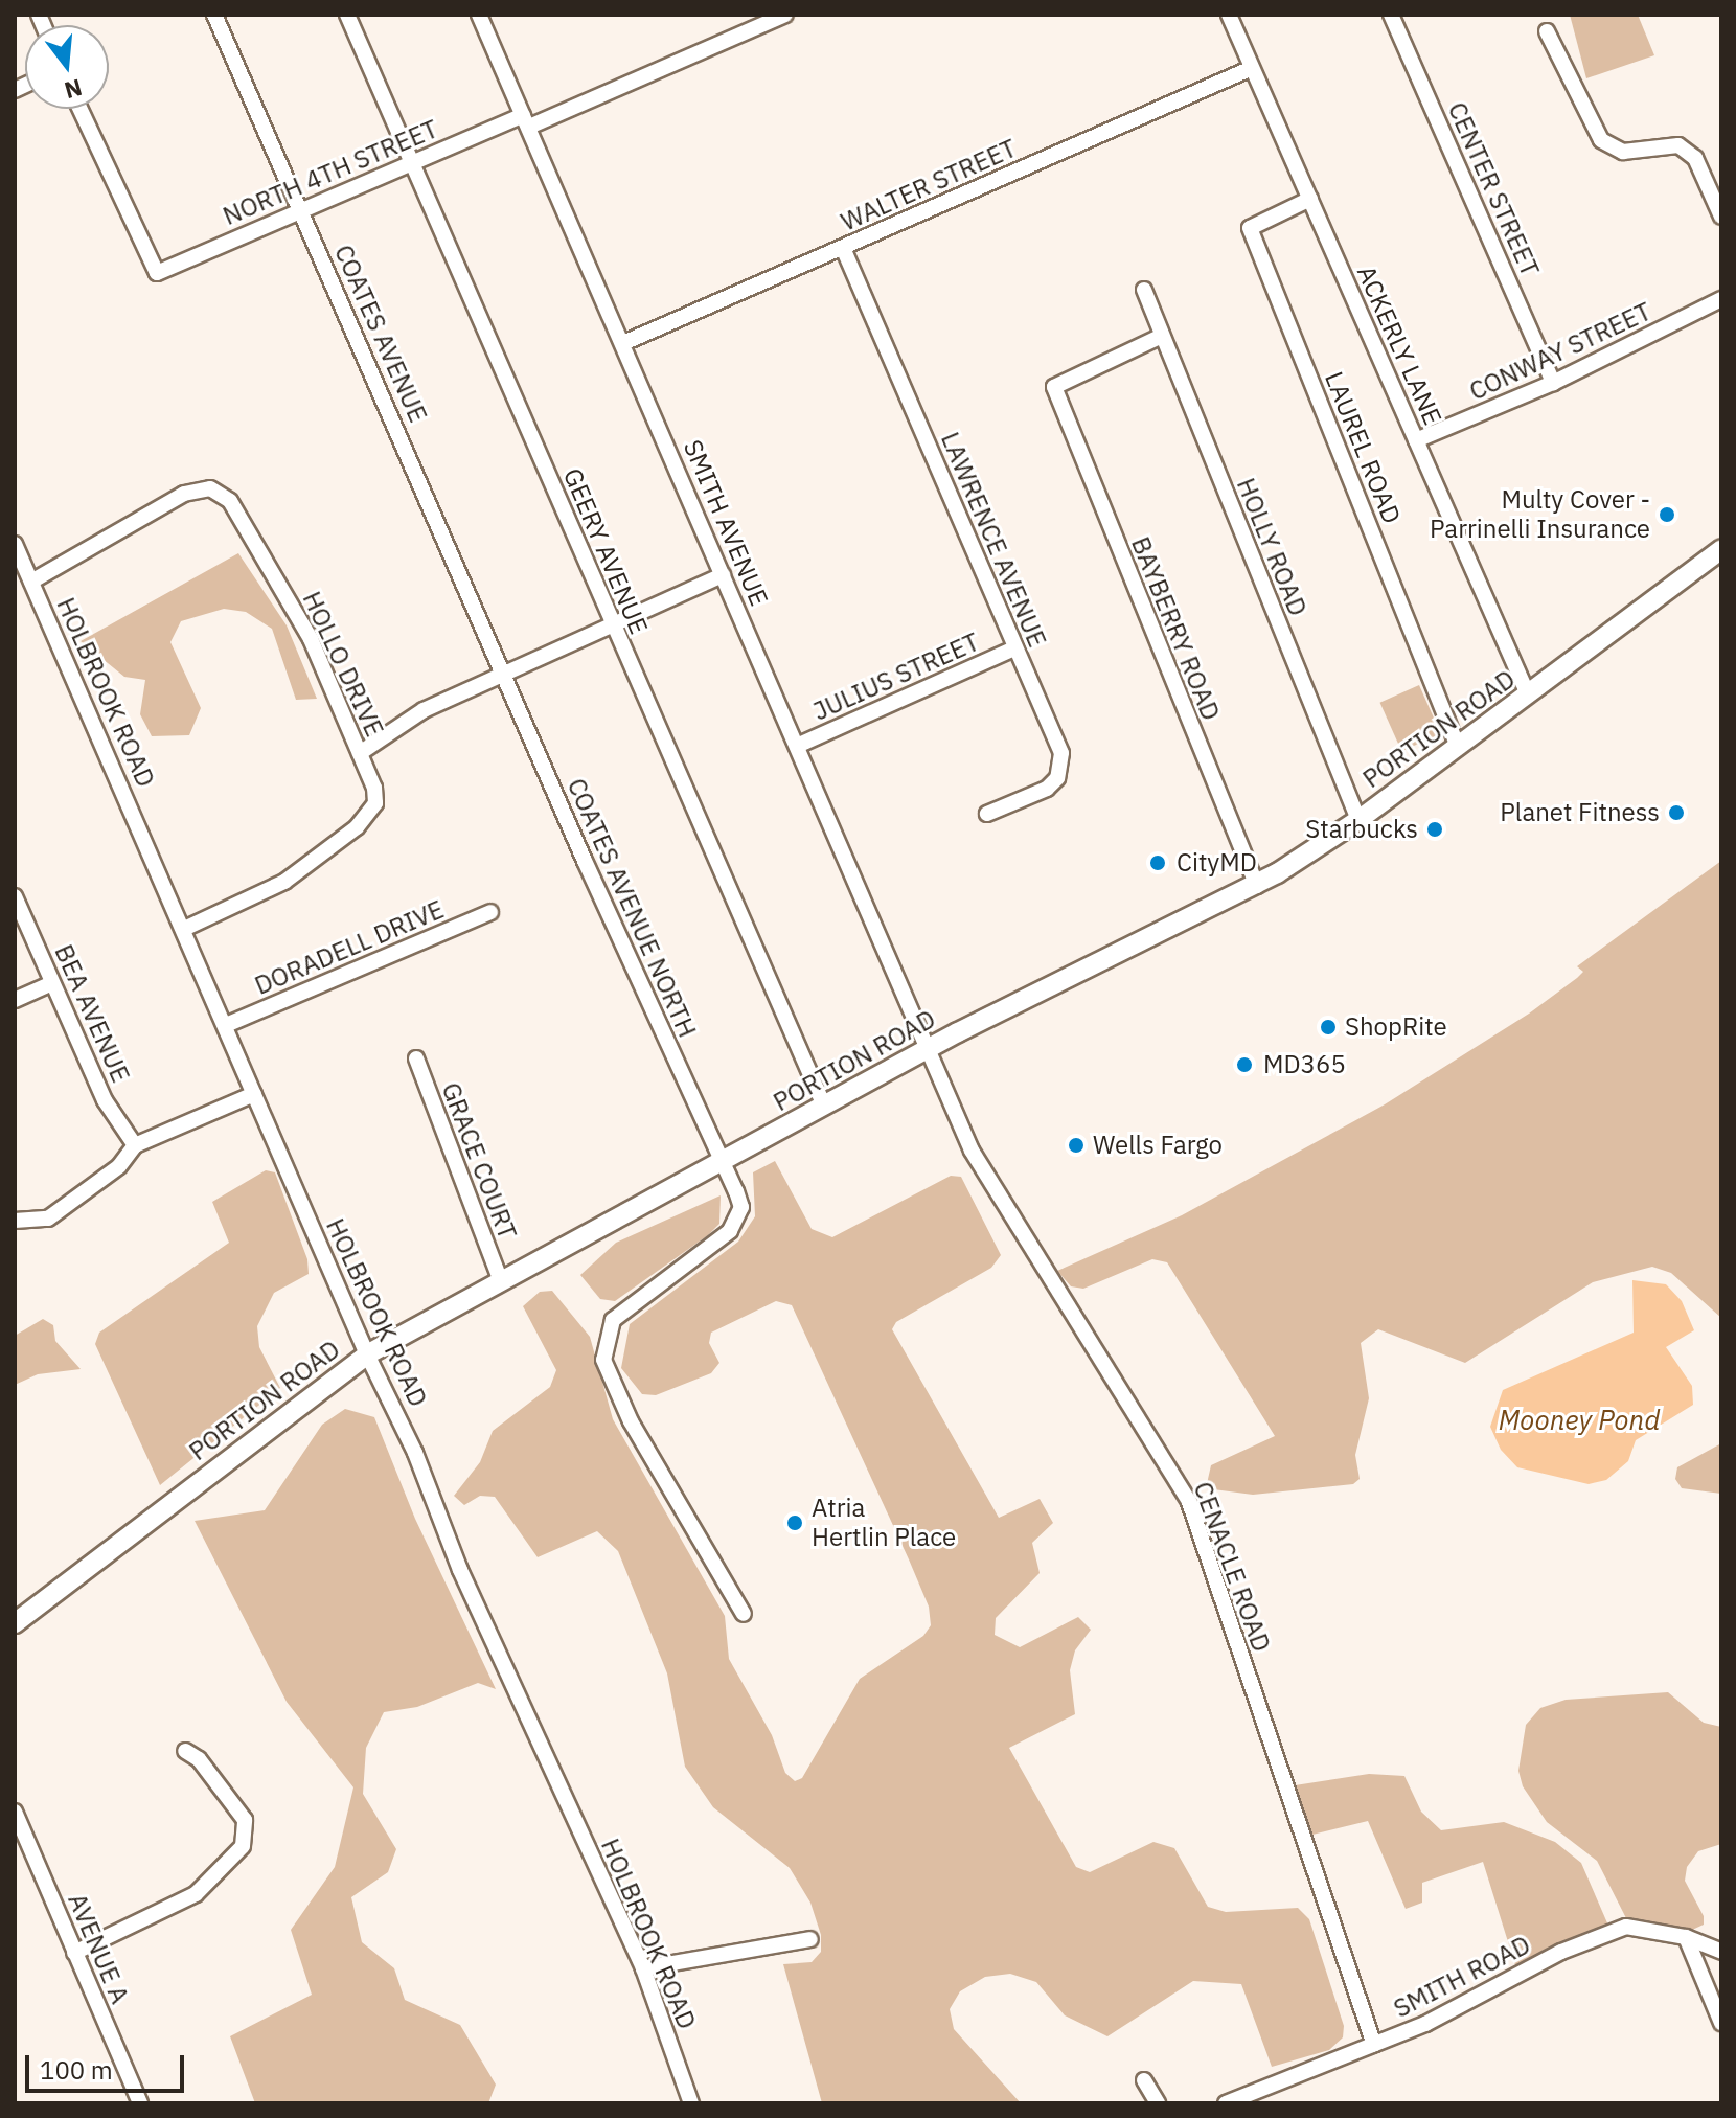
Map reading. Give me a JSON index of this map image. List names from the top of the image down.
{
  "streets": {
    "main road": ["PORTION ROAD"],
    "street": [
      "NORTH 4TH STREET",
      "WALTER STREET",
      "CENTER STREET",
      "COATES AVENUE",
      "ACKERLY LANE",
      "CONWAY STREET",
      "LAUREL ROAD",
      "SMITH AVENUE",
      "LAWRENCE AVENUE",
      "HOLLY ROAD",
      "GEERY AVENUE",
      "BAYBERRY ROAD",
      "HOLLO DRIVE",
      "JULIUS STREET",
      "HOLBROOK ROAD",
      "COATES AVENUE NORTH",
      "DORADELL DRIVE",
      "BEA AVENUE",
      "GRACE COURT",
      "CENACLE ROAD",
      "AVENUE A",
      "SMITH ROAD"
    ]
  },
  "crossings": [
    ["NORTH 4TH STREET", "COATES AVENUE"],
    ["NORTH 4TH STREET", "SMITH AVENUE"],
    ["NORTH 4TH STREET", "GEERY AVENUE"],
    ["WALTER STREET", "ACKERLY LANE"],
    ["WALTER STREET", "SMITH AVENUE"],
    ["WALTER STREET", "LAWRENCE AVENUE"],
    ["CENTER STREET", "CONWAY STREET"],
    ["COATES AVENUE", "COATES AVENUE NORTH"],
    ["ACKERLY LANE", "CONWAY STREET"],
    ["ACKERLY LANE", "LAUREL ROAD"],
    ["ACKERLY LANE", "PORTION ROAD"],
    ["LAUREL ROAD", "PORTION ROAD"],
    ["SMITH AVENUE", "JULIUS STREET"],
    ["SMITH AVENUE", "PORTION ROAD"],
    ["SMITH AVENUE", "CENACLE ROAD"],
    ["LAWRENCE AVENUE", "JULIUS STREET"],
    ["HOLLY ROAD", "BAYBERRY ROAD"],
    ["HOLLY ROAD", "PORTION ROAD"],
    ["GEERY AVENUE", "PORTION ROAD"],
    ["BAYBERRY ROAD", "PORTION ROAD"],
    ["HOLLO DRIVE", "HOLBROOK ROAD"],
    ["HOLBROOK ROAD", "PORTION ROAD"],
    ["HOLBROOK ROAD", "DORADELL DRIVE"],
    ["PORTION ROAD", "COATES AVENUE NORTH"],
    ["PORTION ROAD", "GRACE COURT"],
    ["PORTION ROAD", "CENACLE ROAD"],
    ["CENACLE ROAD", "SMITH ROAD"]
  ],
  "water": ["Mooney Pond"],
  "places": [
    "Multy Cover - Parrinelli Insurance",
    "Planet Fitness",
    "Starbucks",
    "CityMD",
    "ShopRite",
    "MD365",
    "Wells Fargo",
    "Atria Hertlin Place"
  ],
  "scale_bar": "100 m",
  "north": "bottom"
}
